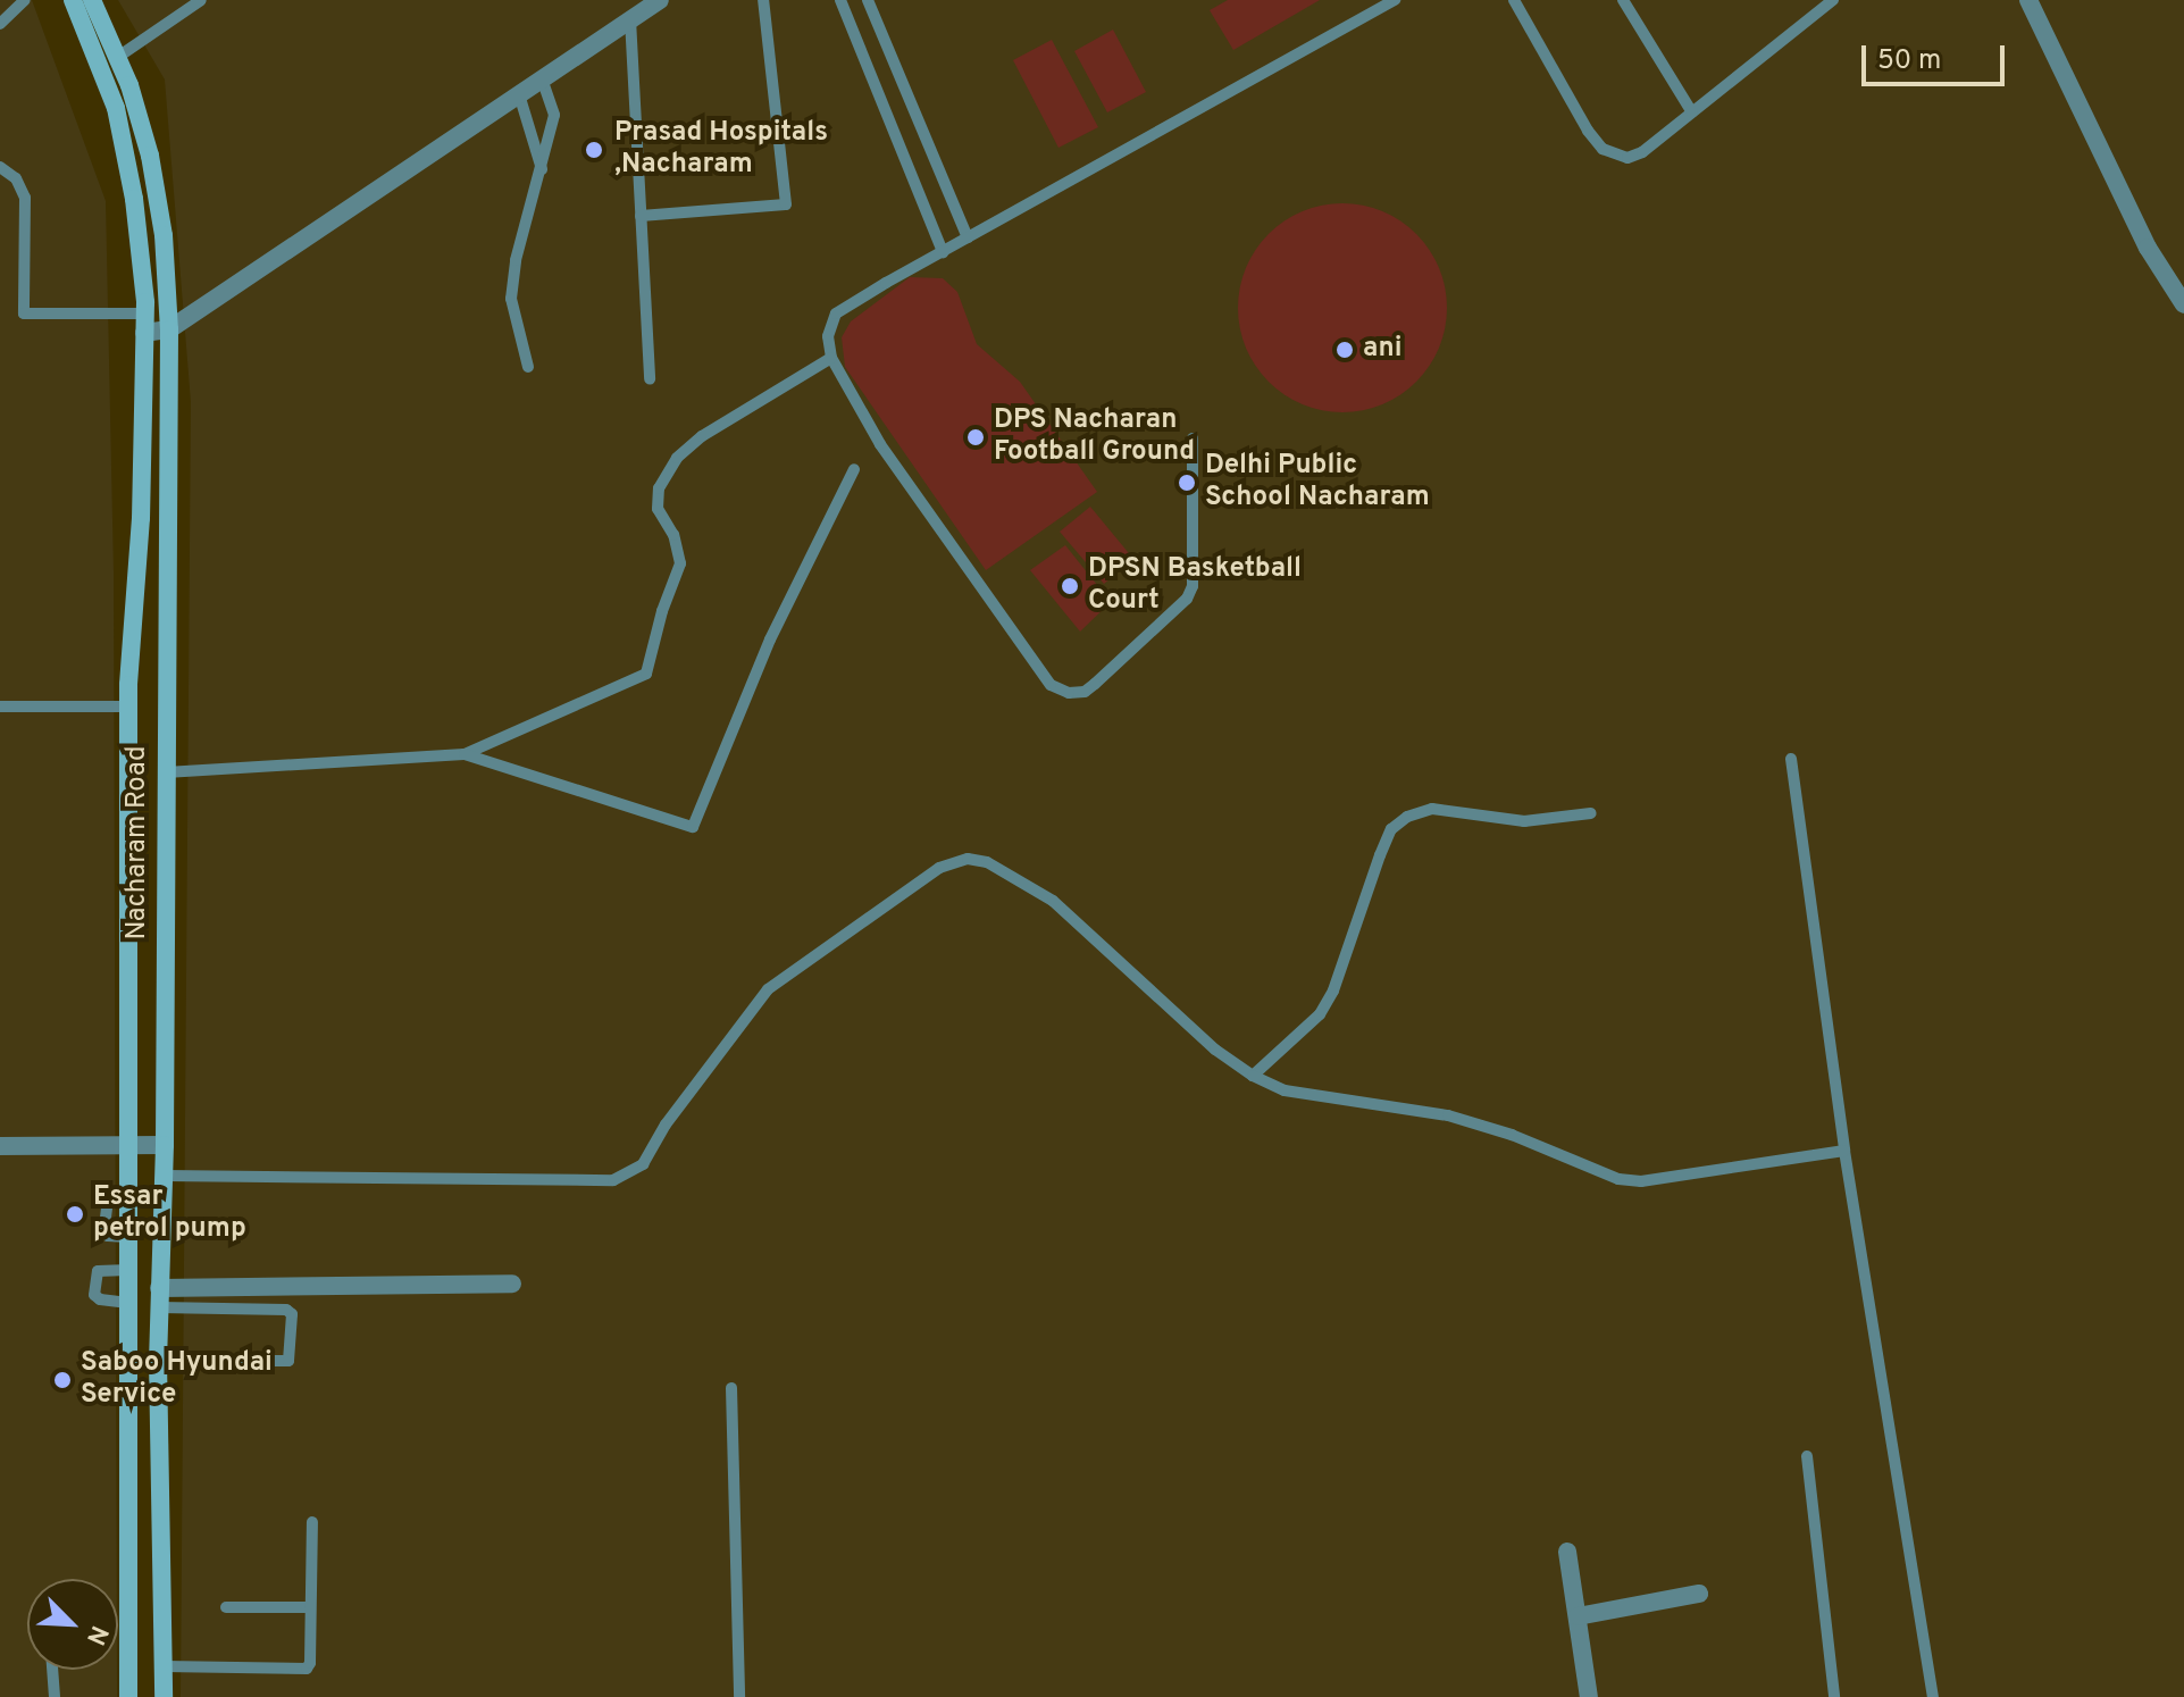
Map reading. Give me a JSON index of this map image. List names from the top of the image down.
{
  "streets": {
    "main road": ["Nacharam Road"]
  },
  "places": [
    "Prasad Hospitals ,Nacharam",
    "ani",
    "DPS Nacharan Football Ground",
    "Delhi Public School Nacharam",
    "DPSN Basketball Court",
    "Essar petrol pump",
    "Saboo Hyundai Service"
  ],
  "scale_bar": "50 m",
  "north": "bottom right"
}
